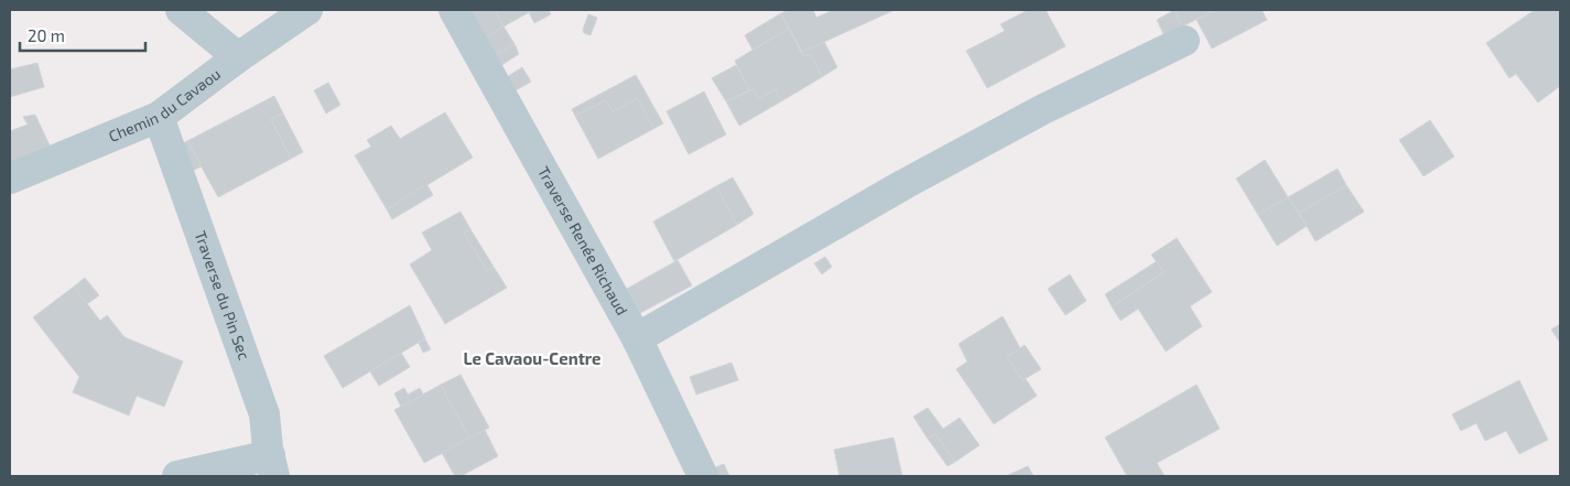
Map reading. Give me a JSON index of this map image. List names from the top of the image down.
{
  "streets": {
    "street": ["Chemin du Cavaou", "Traverse Renée Richaud", "Traverse du Pin Sec"]
  },
  "crossings": [
    ["Chemin du Cavaou", "Traverse du Pin Sec"]
  ],
  "districts": ["Le Cavaou-Centre"],
  "scale_bar": "20 m"
}
